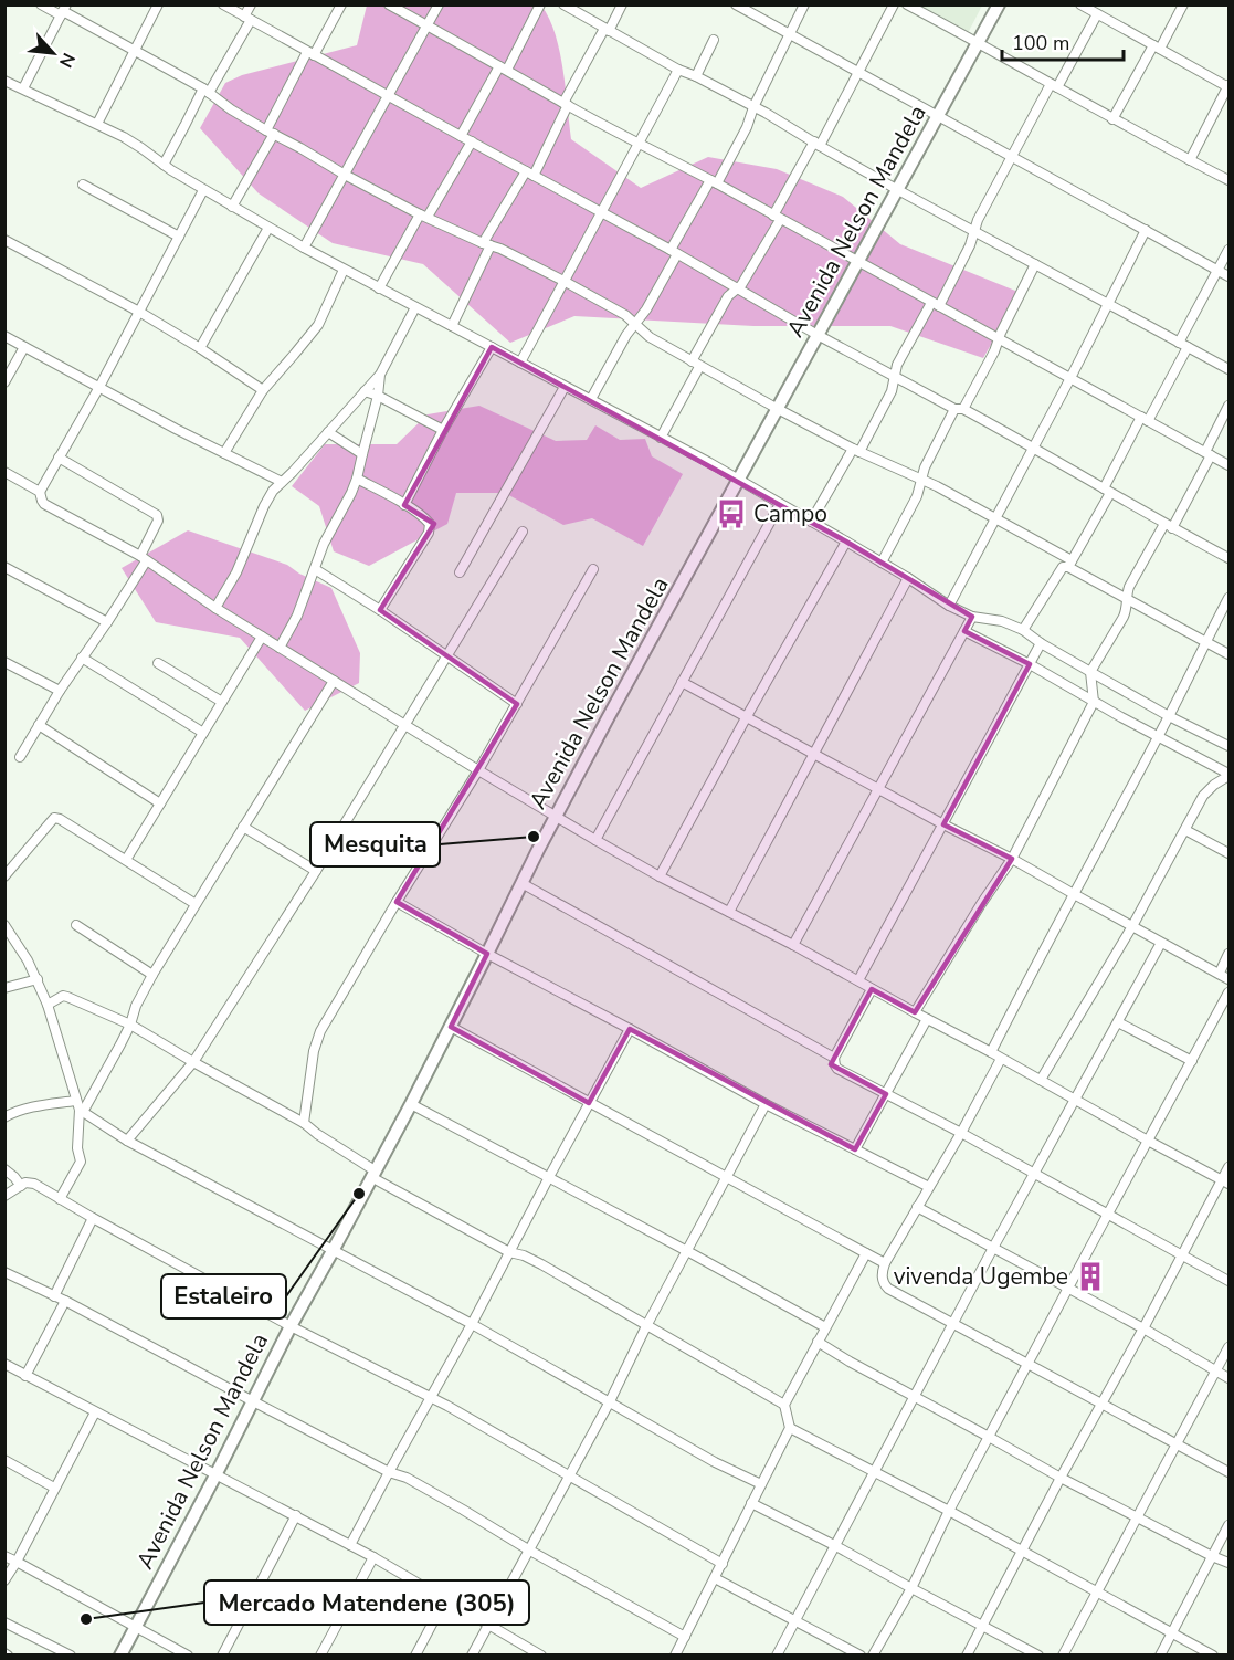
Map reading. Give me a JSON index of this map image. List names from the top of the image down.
{
  "streets": {
    "street": ["Avenida Nelson Mandela"]
  },
  "places": {
    "bus stop": ["Campo"],
    "other": ["Mesquita", "Estaleiro", "Mercado Matendene (305)"],
    "building": ["vivenda Ugembe"]
  },
  "scale_bar": "100 m",
  "north": "bottom right"
}
